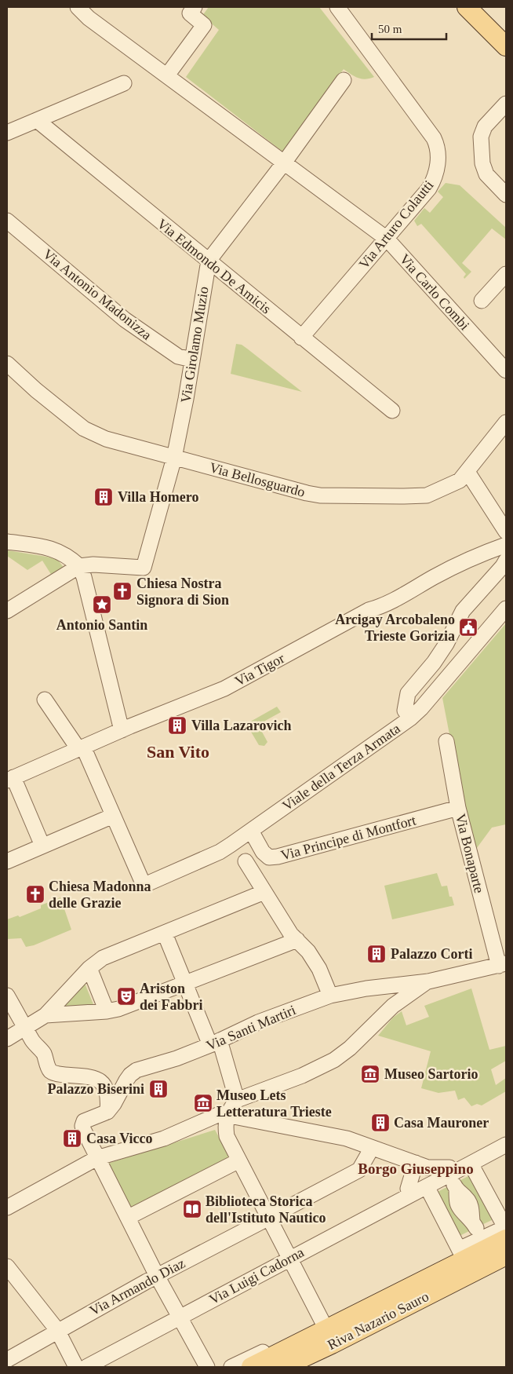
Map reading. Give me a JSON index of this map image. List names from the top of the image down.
{
  "streets": {
    "main road": ["Riva Nazario Sauro"],
    "street": [
      "Via Arturo Colautti",
      "Via Edmondo De Amicis",
      "Via Carlo Combi",
      "Via Antonio Madonizza",
      "Via Girolamo Muzio",
      "Via Bellosguardo",
      "Via Tigor",
      "Viale della Terza Armata",
      "Via Principe di Montfort",
      "Via Bonaparte",
      "Via Santi Martiri",
      "Via Luigi Cadorna",
      "Via Armando Diaz"
    ]
  },
  "crossings": [
    ["Via Arturo Colautti", "Via Edmondo De Amicis"],
    ["Via Arturo Colautti", "Via Carlo Combi"],
    ["Via Edmondo De Amicis", "Via Girolamo Muzio"],
    ["Via Carlo Combi", "Via Girolamo Muzio"],
    ["Via Antonio Madonizza", "Via Girolamo Muzio"],
    ["Via Girolamo Muzio", "Via Bellosguardo"],
    ["Viale della Terza Armata", "Via Principe di Montfort"],
    ["Via Principe di Montfort", "Via Bonaparte"]
  ],
  "districts": ["San Vito", "Borgo Giuseppino"],
  "places": {
    "building": [
      "Villa Homero",
      "Villa Lazarovich",
      "Palazzo Corti",
      "Palazzo Biserini",
      "Casa Mauroner",
      "Casa Vicco"
    ],
    "church": ["Chiesa Nostra Signora di Sion", "Chiesa Madonna delle Grazie"],
    "place": ["Antonio Santin"],
    "public building": ["Arcigay Arcobaleno Trieste Gorizia"],
    "theatre": ["Ariston dei Fabbri"],
    "museum": ["Museo Sartorio", "Museo Lets Letteratura Trieste"],
    "library": ["Biblioteca Storica dell'Istituto Nautico"]
  },
  "scale_bar": "50 m"
}
